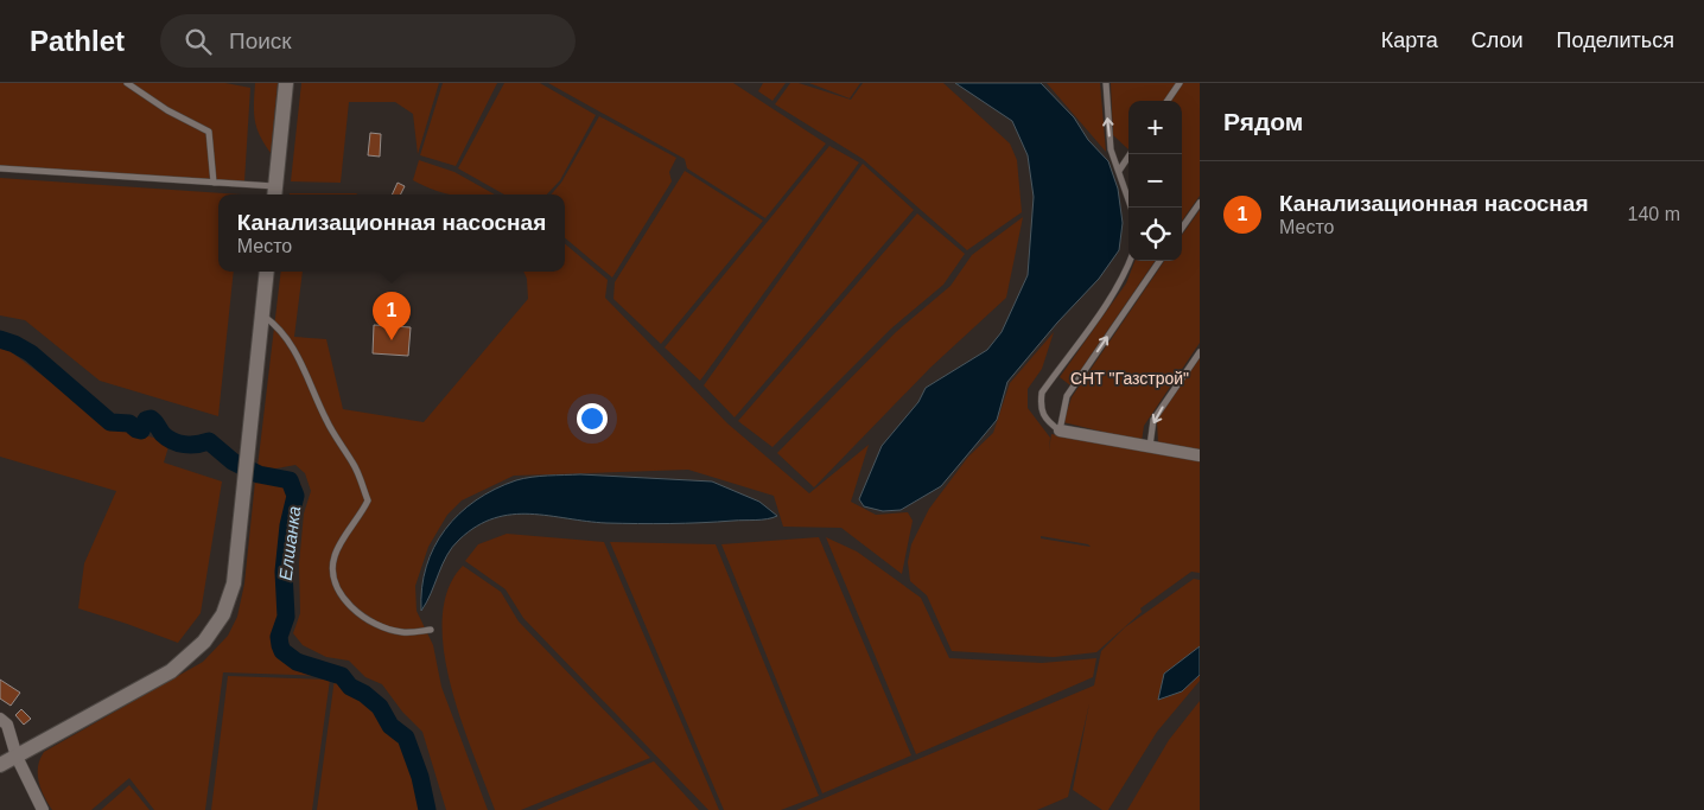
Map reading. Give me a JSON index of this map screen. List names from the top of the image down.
{
  "water": ["Елшанка"],
  "parks": ["СНТ \"Газстрой\""],
  "page": {
    "header": "Pathlet",
    "search": "Поиск",
    "nav": ["Карта", "Слои", "Поделиться"],
    "heading": "Рядом",
    "map_buttons": ["+", "−"],
    "list": [
      {
        "mark": "1",
        "name": "Канализационная насосная",
        "note": "Место",
        "value": "140 m"
      }
    ],
    "popup": ["Канализационная насосная", "Место"],
    "pins": "1"
  }
}
